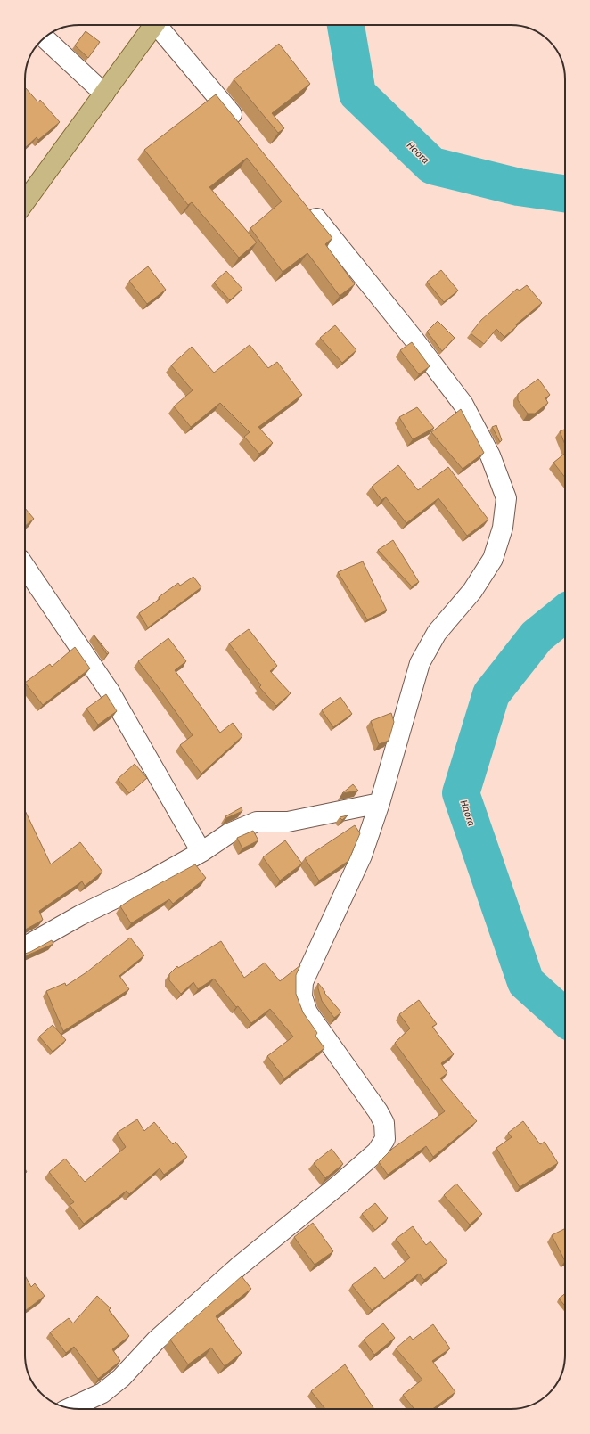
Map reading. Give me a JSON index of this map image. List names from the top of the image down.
{
  "water": ["Haora"]
}
